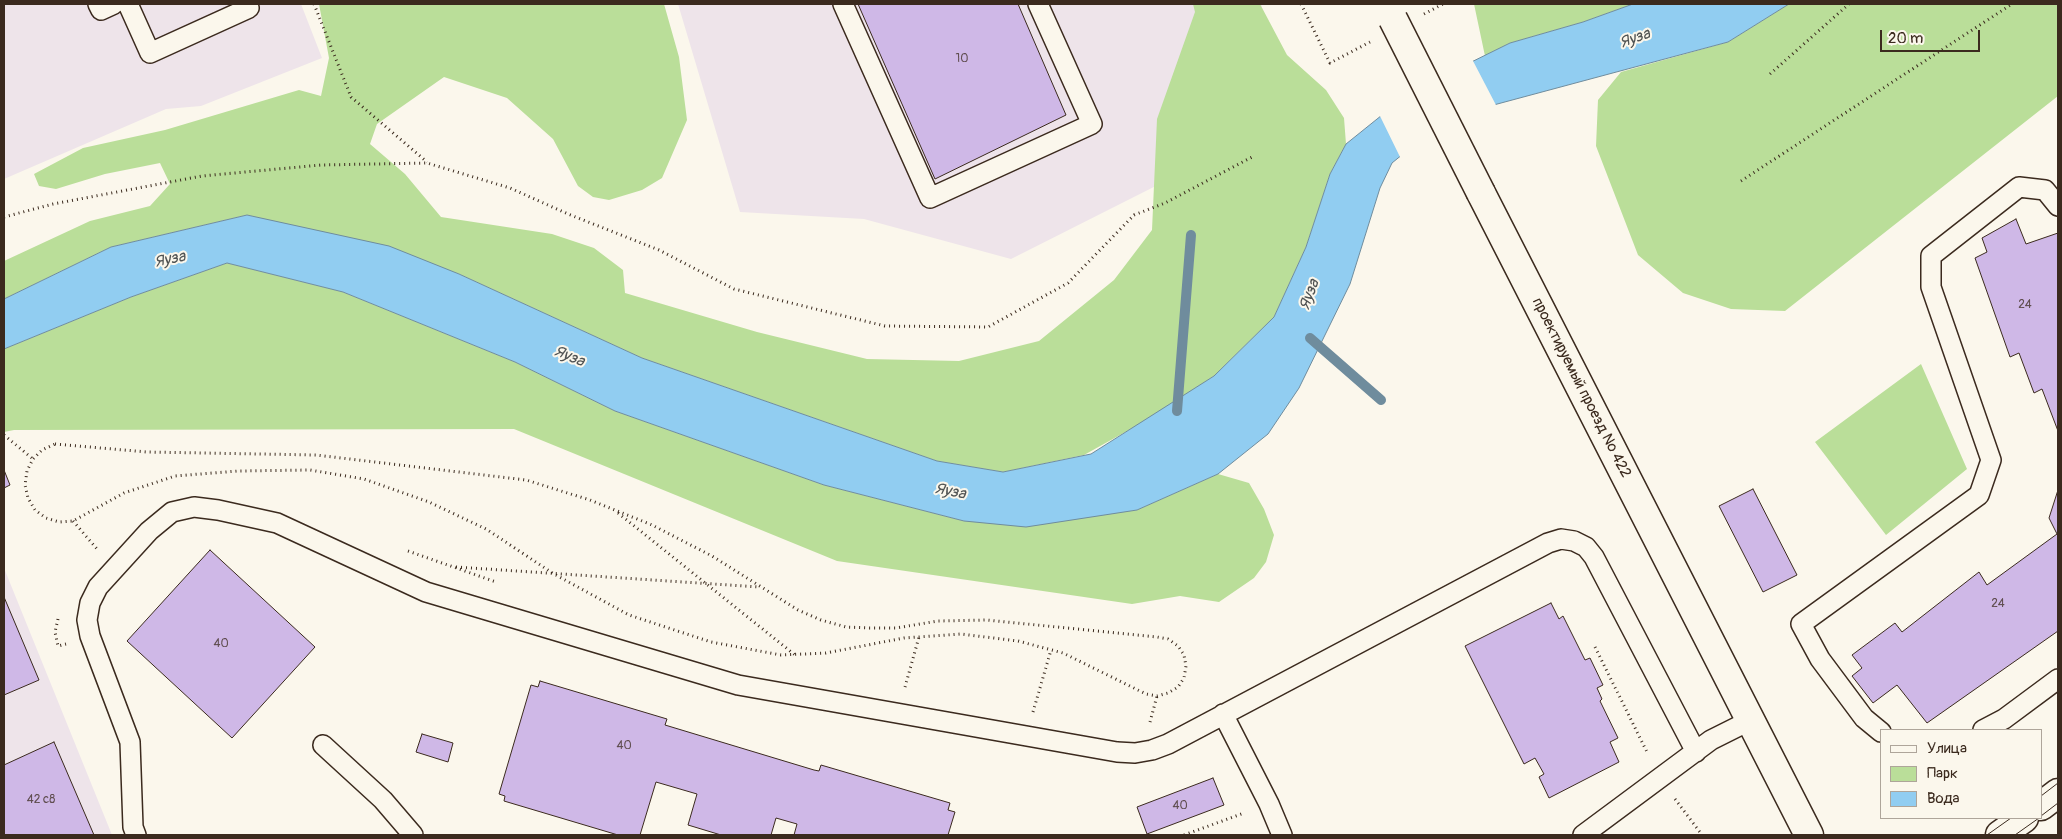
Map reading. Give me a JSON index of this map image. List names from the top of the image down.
{
  "streets": {
    "street": ["проектируемый проезд № 422"]
  },
  "water": ["Яуза"],
  "house_numbers": [
    "10",
    "24",
    "24",
    "40",
    "40",
    "42 с8",
    "40"
  ],
  "legend": ["Улица", "Парк", "Вода"],
  "scale_bar": "20 m"
}
